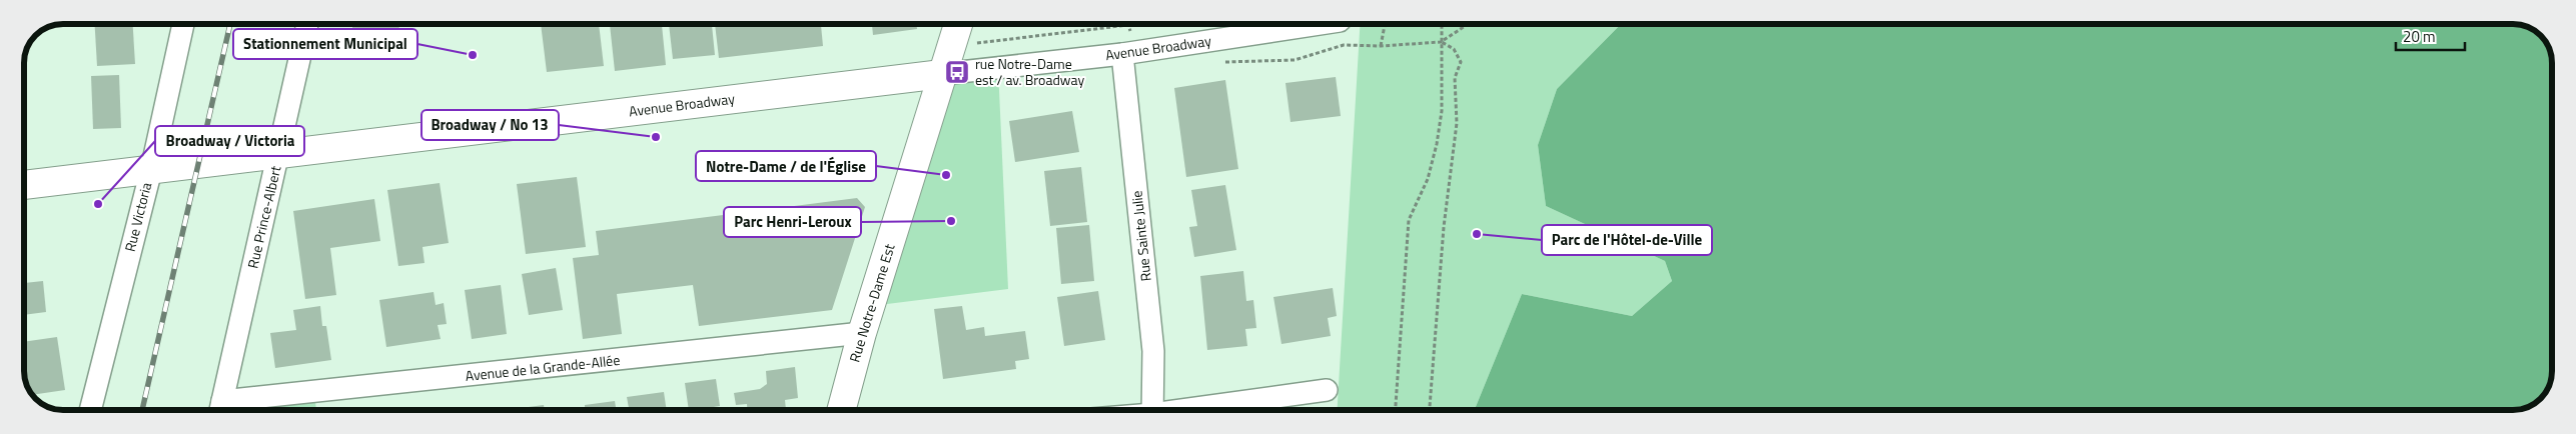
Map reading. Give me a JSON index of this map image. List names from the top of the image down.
{
  "streets": {
    "street": [
      "Avenue Broadway",
      "Rue Victoria",
      "Rue Prince-Albert",
      "Rue Sainte Julie",
      "Rue Notre-Dame Est",
      "Avenue de la Grande-Allée"
    ]
  },
  "crossings": [
    ["Avenue Broadway", "Rue Victoria"],
    ["Avenue Broadway", "Rue Prince-Albert"],
    ["Avenue Broadway", "Rue Sainte Julie"],
    ["Avenue Broadway", "Rue Notre-Dame Est"],
    ["Rue Prince-Albert", "Avenue de la Grande-Allée"],
    ["Rue Notre-Dame Est", "Avenue de la Grande-Allée"]
  ],
  "places": {
    "other": [
      "Stationnement Municipal",
      "Broadway / No 13",
      "Notre-Dame / de l'Église",
      "Broadway / Victoria",
      "Parc Henri-Leroux",
      "Parc de l'Hôtel-de-Ville"
    ],
    "bus stop": ["rue Notre-Dame est / av. Broadway"]
  },
  "scale_bar": "20 m"
}
